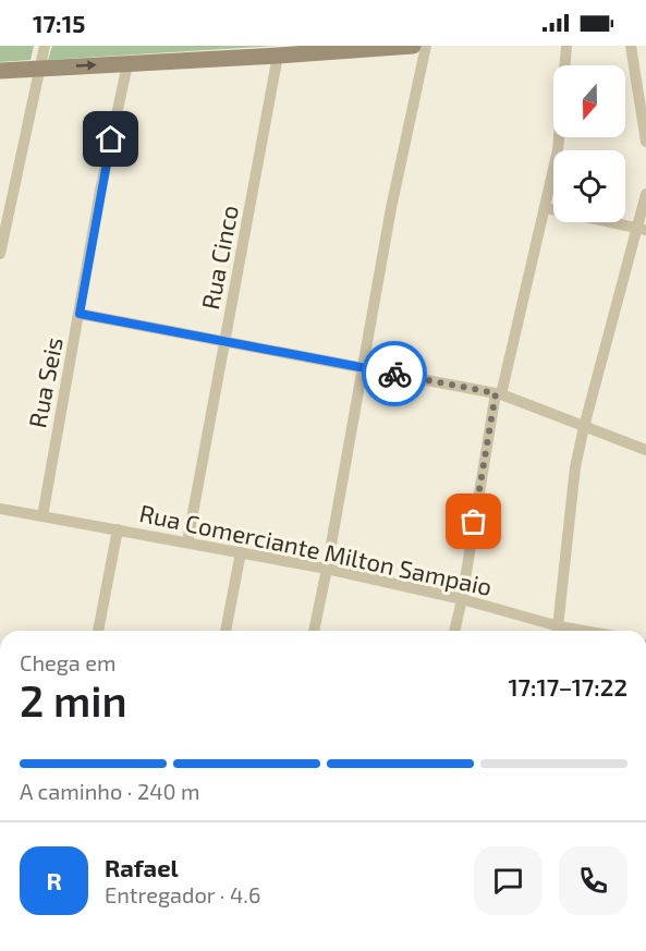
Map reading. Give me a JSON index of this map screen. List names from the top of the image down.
{
  "streets": {
    "street": ["Rua Cinco", "Rua Seis", "Rua Comerciante Milton Sampaio"]
  },
  "crossings": [
    ["Rua Cinco", "Rua Comerciante Milton Sampaio"],
    ["Rua Seis", "Rua Comerciante Milton Sampaio"]
  ],
  "north": "bottom",
  "page": {
    "status": "17:15",
    "heading": ["2 min", "Chega em", "17:17–17:22"],
    "panel": ["Rafael", "Entregador · 4.6"],
    "bar": "A caminho · 240 m",
    "round": "R"
  }
}
